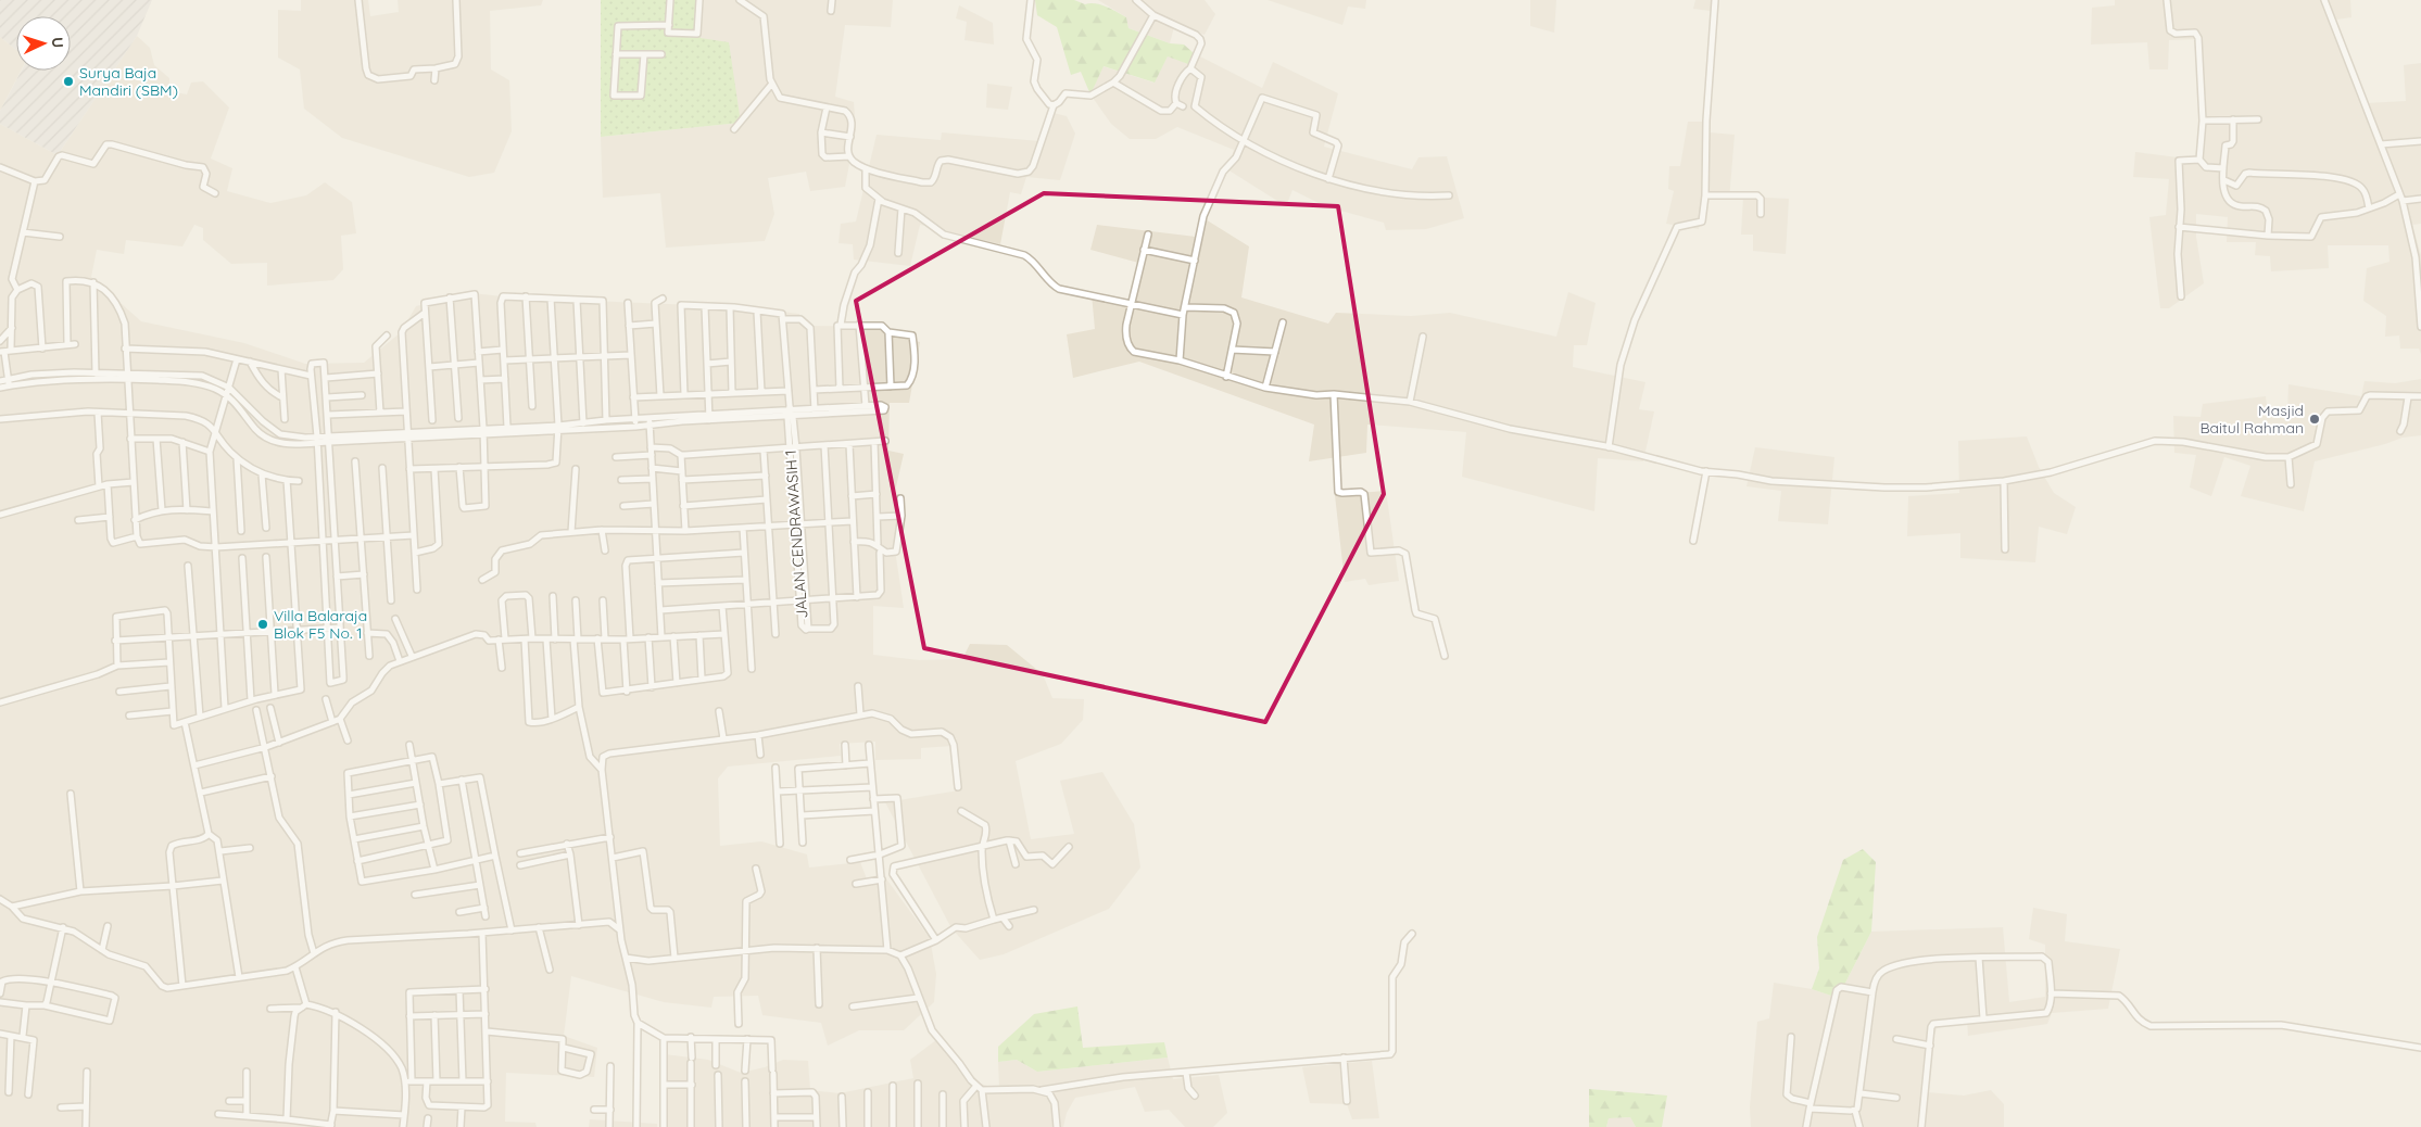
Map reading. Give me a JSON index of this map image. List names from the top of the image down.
{
  "streets": {
    "street": ["JALAN CENDRAWASIH 1"]
  },
  "places": ["Surya Baja Mandiri (SBM)", "Masjid Baitul Rahman", "Villa Balaraja Blok F5 No. 1"],
  "north": "right"
}
